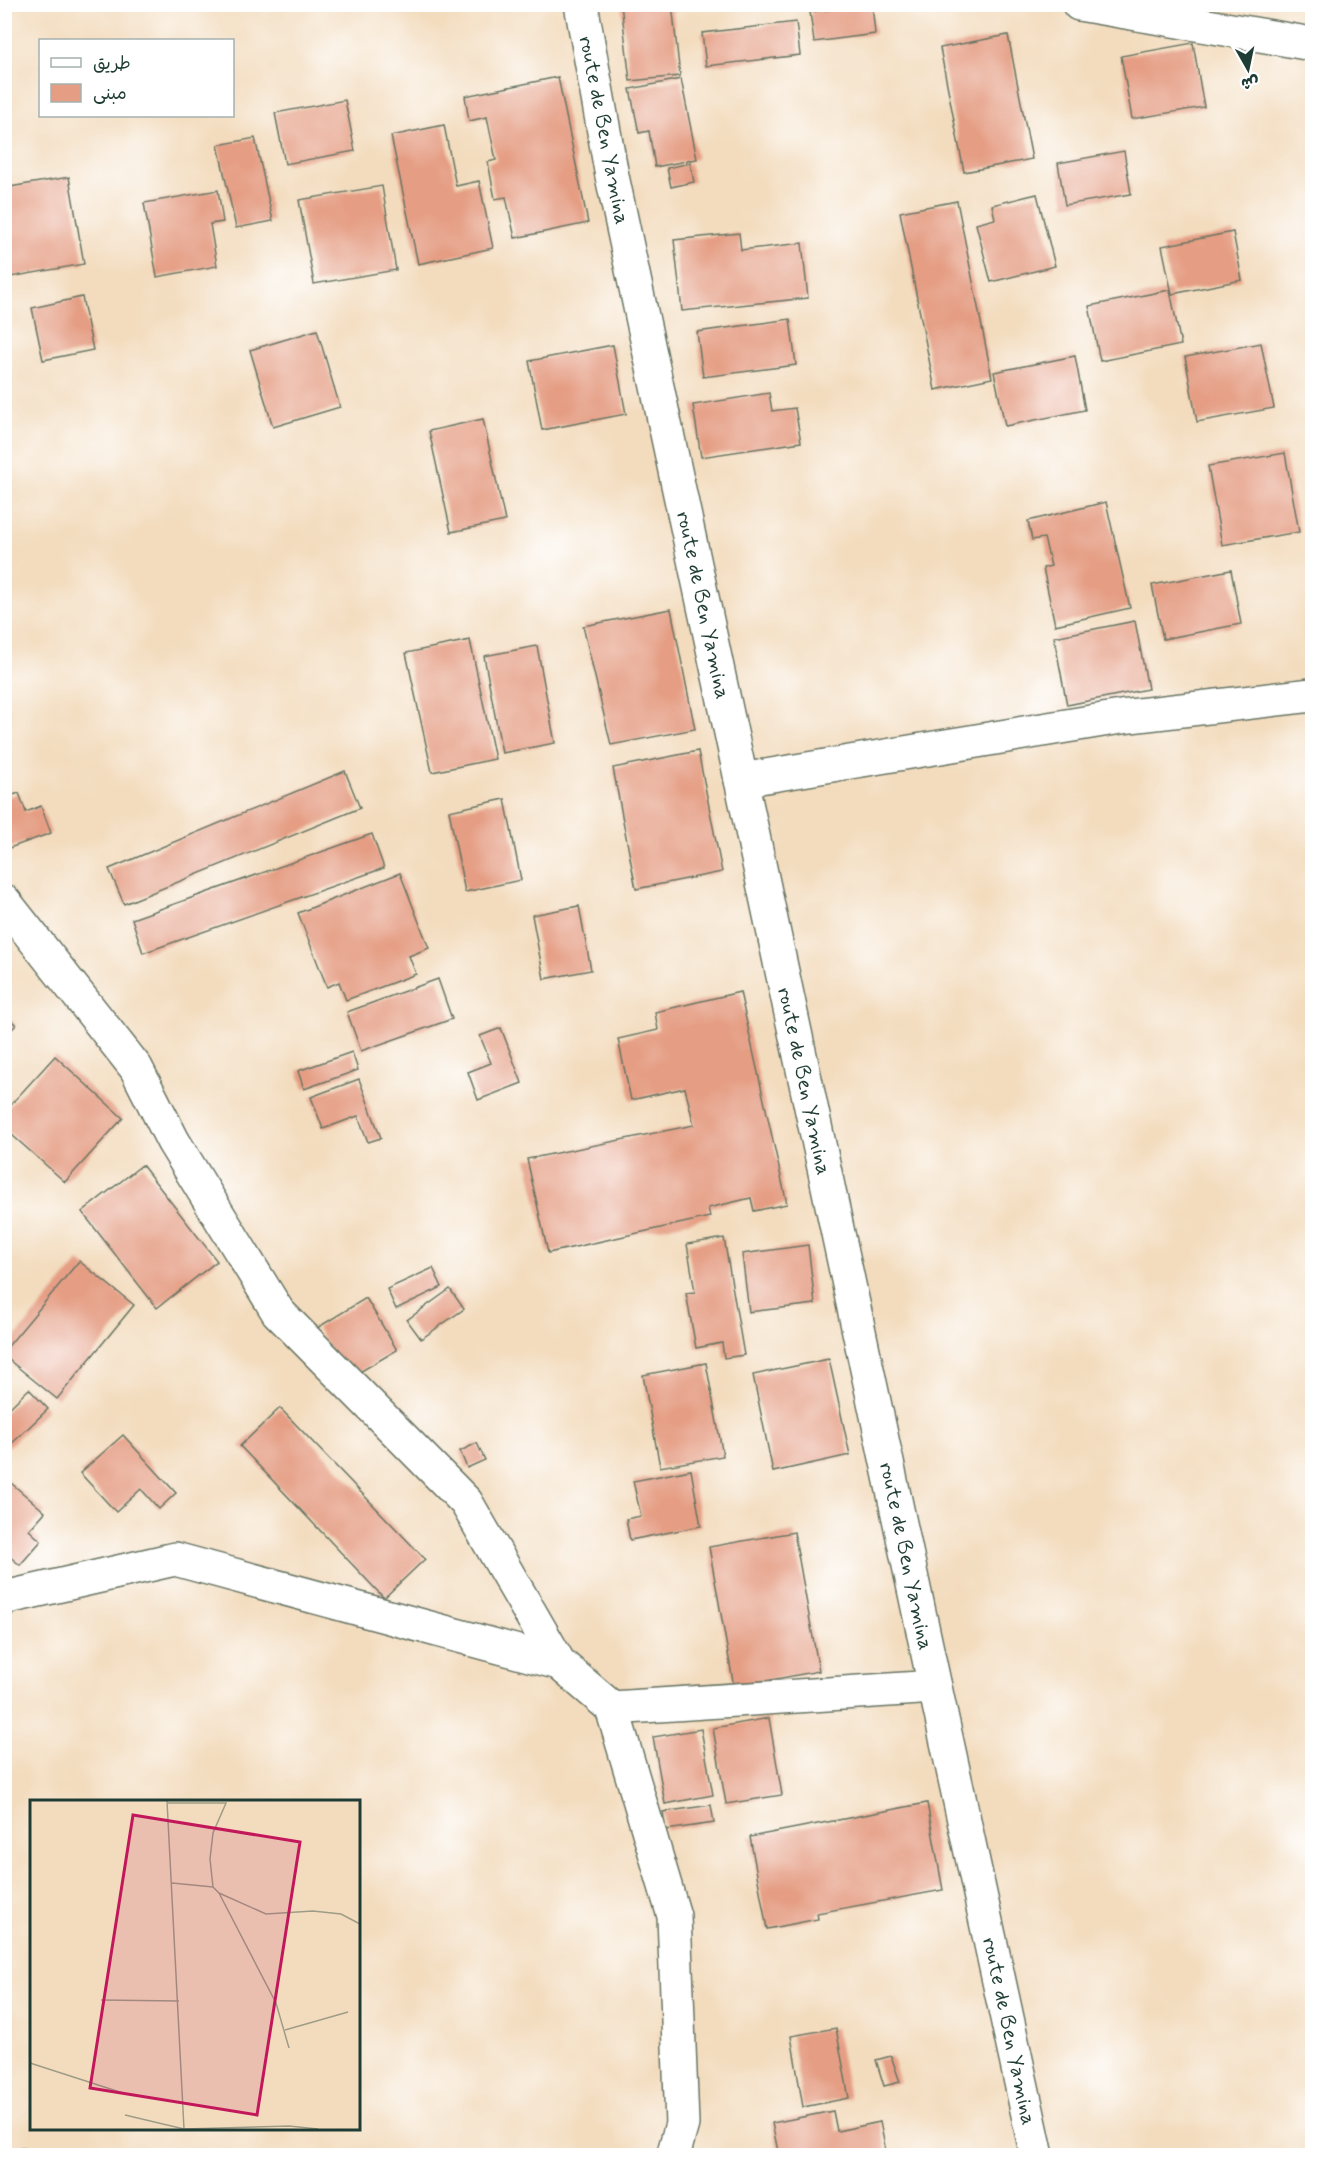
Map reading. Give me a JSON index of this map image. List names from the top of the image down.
{
  "streets": {
    "street": ["route de Ben Yamina"]
  },
  "legend": ["طريق", "مبنى"],
  "north": "bottom"
}
